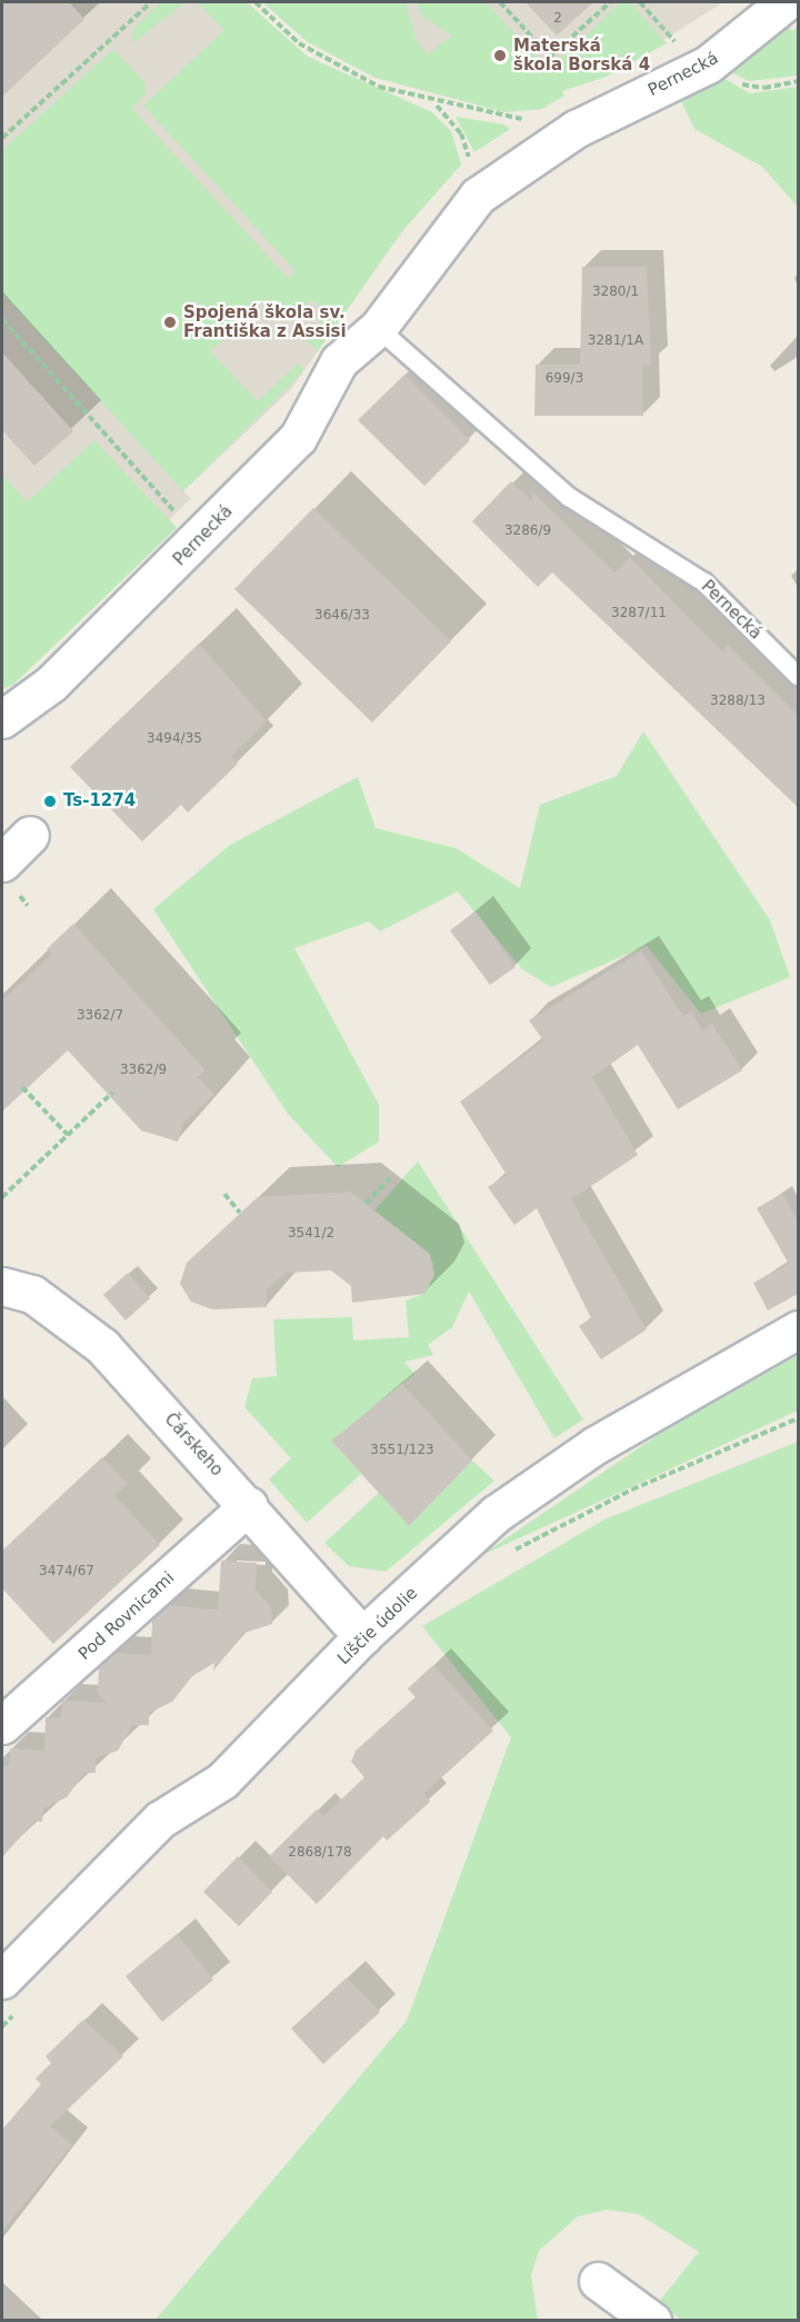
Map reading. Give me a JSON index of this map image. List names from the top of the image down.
{
  "streets": {
    "street": [
      "Pernecká",
      "Čárskeho",
      "Pod Rovnicami",
      "Líščie údolie"
    ]
  },
  "crossings": [
    ["Čárskeho", "Pod Rovnicami"],
    ["Čárskeho", "Líščie údolie"]
  ],
  "places": ["Materská škola Borská 4", "Spojená škola sv. Františka z Assisi", "Ts-1274"],
  "house_numbers": [
    "2",
    "3280/1",
    "3281/1A",
    "699/3",
    "3286/9",
    "3287/11",
    "3646/33",
    "3288/13",
    "3494/35",
    "3362/7",
    "3362/9",
    "3541/2",
    "3551/123",
    "3474/67",
    "2868/178"
  ]
}
